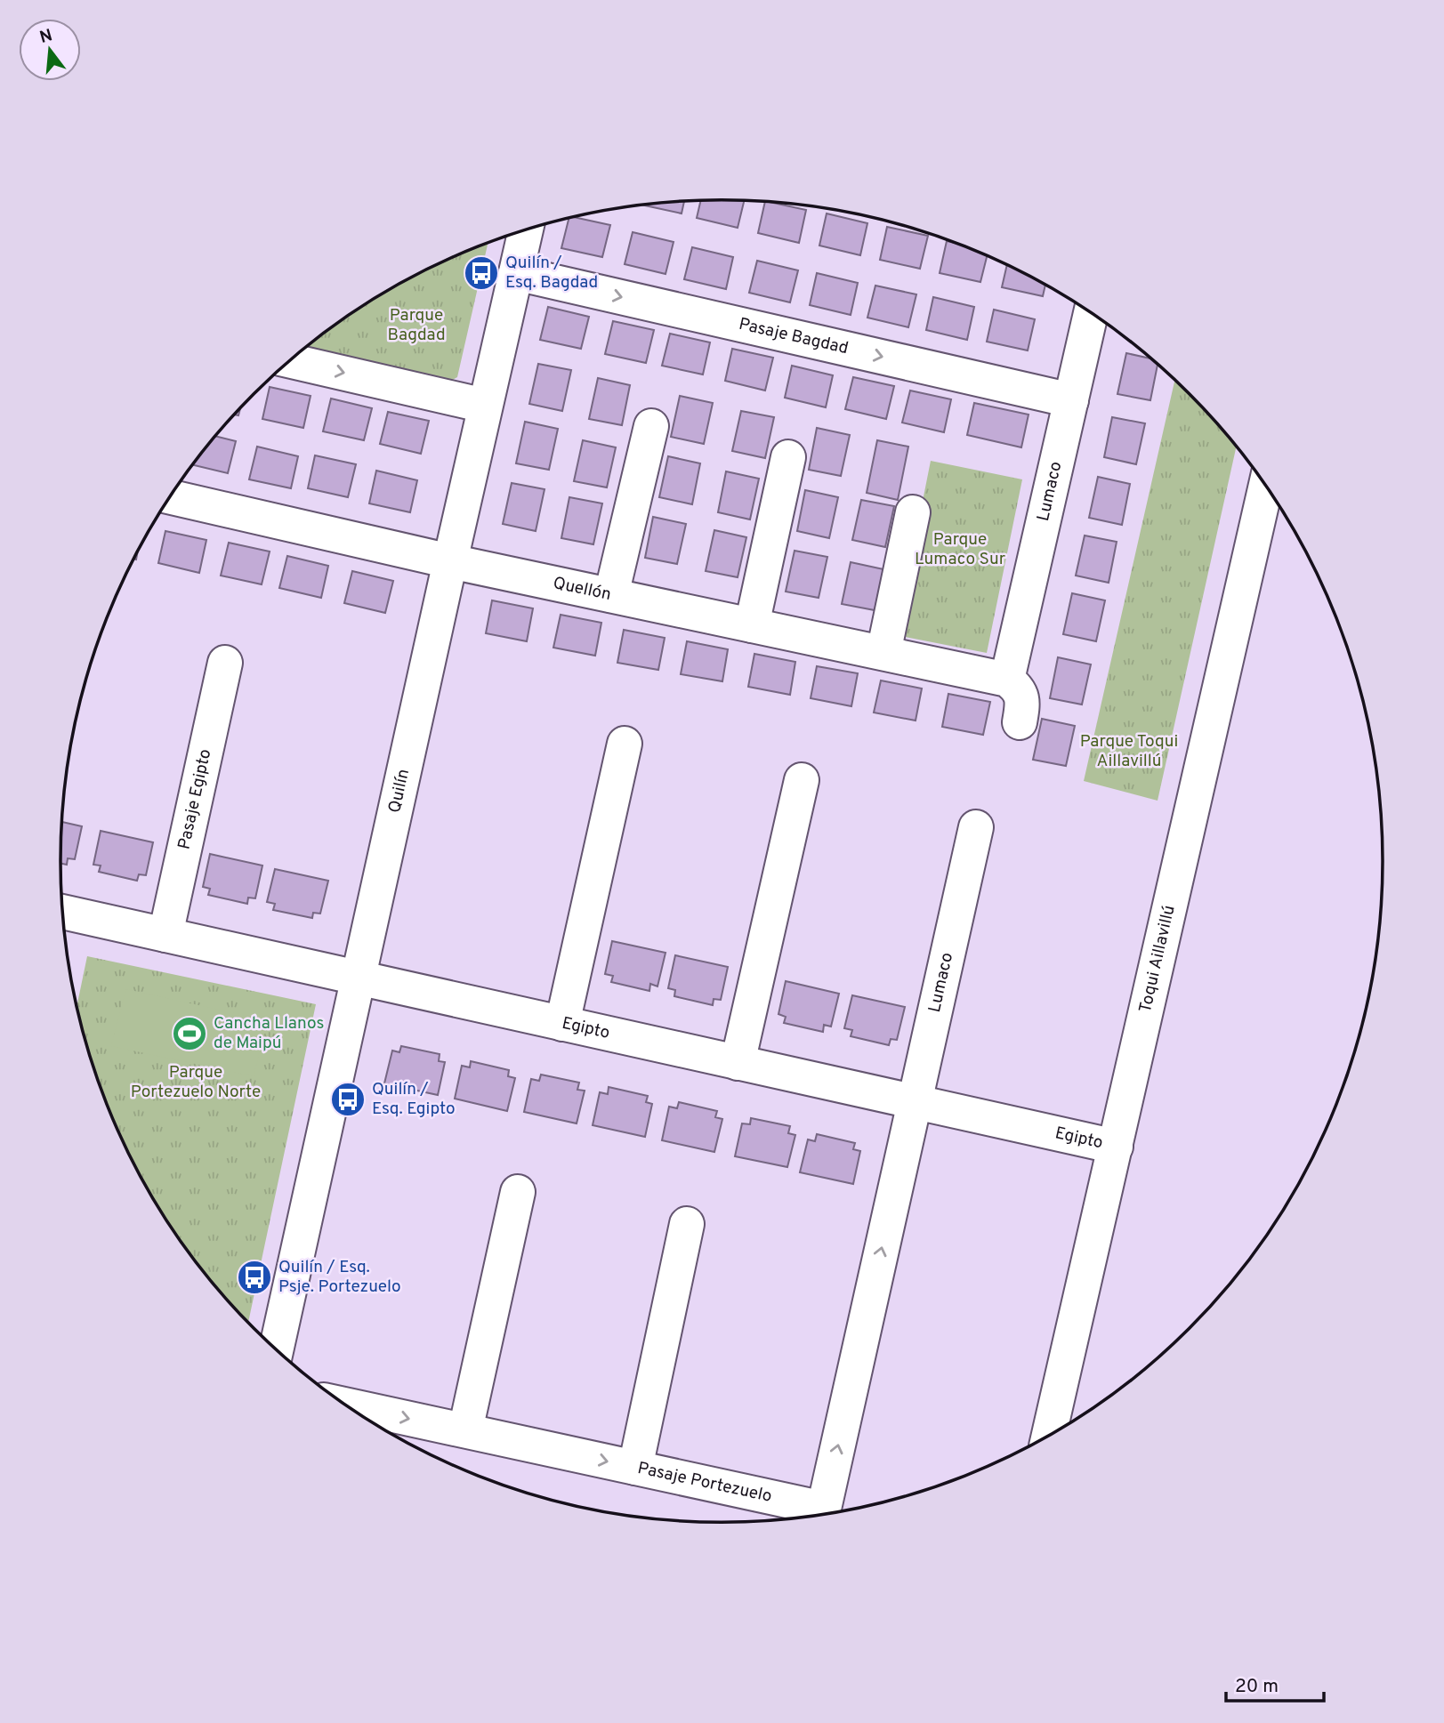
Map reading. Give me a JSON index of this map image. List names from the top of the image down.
{
  "streets": {
    "street": [
      "Pasaje Bagdad",
      "Lumaco",
      "Quellón",
      "Quilín",
      "Pasaje Egipto",
      "Toqui Aillavillú",
      "Egipto",
      "Pasaje Portezuelo"
    ]
  },
  "crossings": [
    ["Pasaje Bagdad", "Lumaco"],
    ["Pasaje Bagdad", "Quilín"],
    ["Lumaco", "Quellón"],
    ["Lumaco", "Egipto"],
    ["Lumaco", "Pasaje Portezuelo"],
    ["Quellón", "Quilín"],
    ["Quilín", "Egipto"],
    ["Pasaje Egipto", "Egipto"],
    ["Toqui Aillavillú", "Egipto"],
    ["Egipto", "Pasaje Portezuelo"]
  ],
  "one_way": ["Pasaje Bagdad"],
  "parks": [
    "Parque Bagdad",
    "Parque Lumaco Sur",
    "Parque Toqui Aillavillú",
    "Parque Portezuelo Norte"
  ],
  "places": {
    "bus stop": ["Quilín / Esq. Bagdad", "Quilín / Esq. Egipto", "Quilín / Esq. Psje. Portezuelo"],
    "sports": ["Cancha Llanos de Maipú"]
  },
  "scale_bar": "20 m",
  "north": "top"
}
